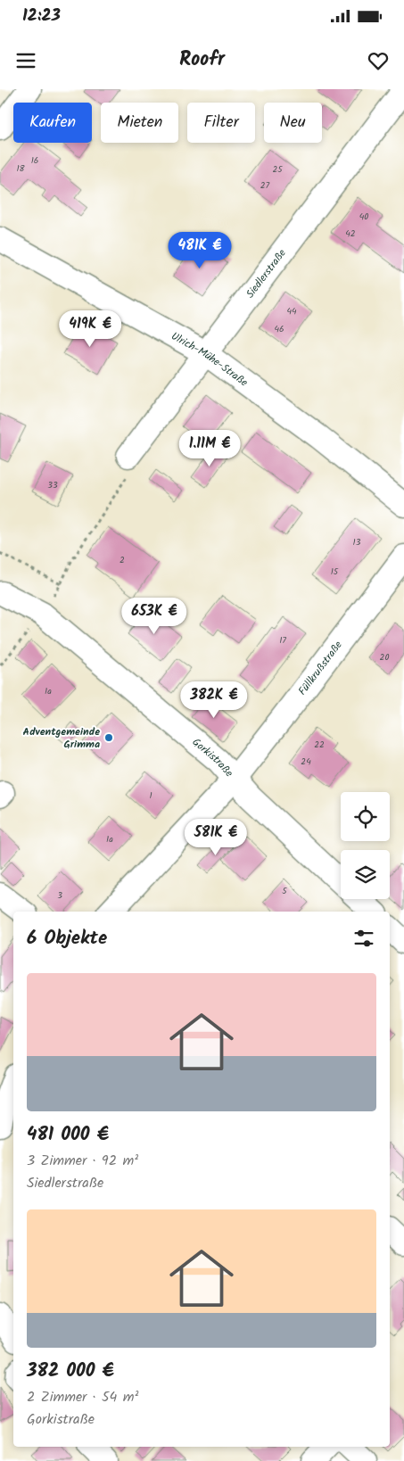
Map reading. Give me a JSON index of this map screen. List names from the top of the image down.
{
  "streets": {
    "street": [
      "Siedlerstraße",
      "Ulrich-Mühe-Straße",
      "Füllkrußstraße",
      "Gorkistraße"
    ]
  },
  "crossings": [
    ["Siedlerstraße", "Ulrich-Mühe-Straße"],
    ["Füllkrußstraße", "Gorkistraße"]
  ],
  "places": ["Adventgemeinde Grimma"],
  "house_numbers": [
    "16",
    "18",
    "25",
    "27",
    "40",
    "42",
    "44",
    "46",
    "33",
    "13",
    "2",
    "15",
    "17",
    "20",
    "1a",
    "22",
    "24",
    "1",
    "1a",
    "5",
    "3"
  ],
  "page": {
    "status": "12:23",
    "header": "Roofr",
    "chip": [
      "Kaufen",
      "Mieten",
      "Filter",
      "Neu"
    ],
    "price": [
      "481K €",
      "419K €",
      "1.11M €",
      "653K €",
      "382K €",
      "581K €"
    ],
    "heading": "6 Objekte",
    "list": [
      {
        "name": "481 000 €",
        "note": "3 Zimmer · 92 m² · Siedlerstraße"
      },
      {
        "name": "382 000 €",
        "note": "2 Zimmer · 54 m² · Gorkistraße"
      }
    ]
  }
}
